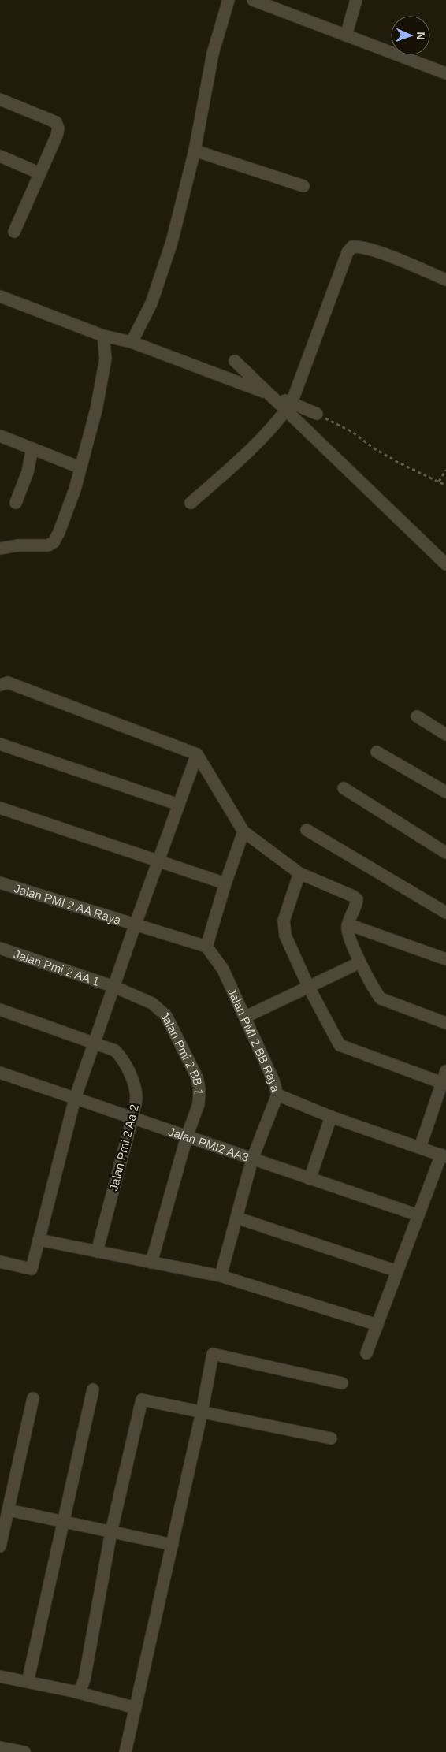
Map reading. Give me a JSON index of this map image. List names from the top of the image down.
{
  "streets": {
    "street": [
      "Jalan PMI 2 AA Raya",
      "Jalan Pmi 2 AA 1",
      "Jalan PMI 2 BB Raya",
      "Jalan Pmi 2 BB 1",
      "Jalan PMI2 AA3",
      "Jalan Pmi 2 Aa 2"
    ]
  },
  "crossings": [
    ["Jalan Pmi 2 AA 1", "Jalan Pmi 2 BB 1"],
    ["Jalan PMI 2 BB Raya", "Jalan PMI2 AA3"],
    ["Jalan Pmi 2 BB 1", "Jalan PMI2 AA3"],
    ["Jalan PMI2 AA3", "Jalan Pmi 2 Aa 2"]
  ],
  "north": "right"
}
